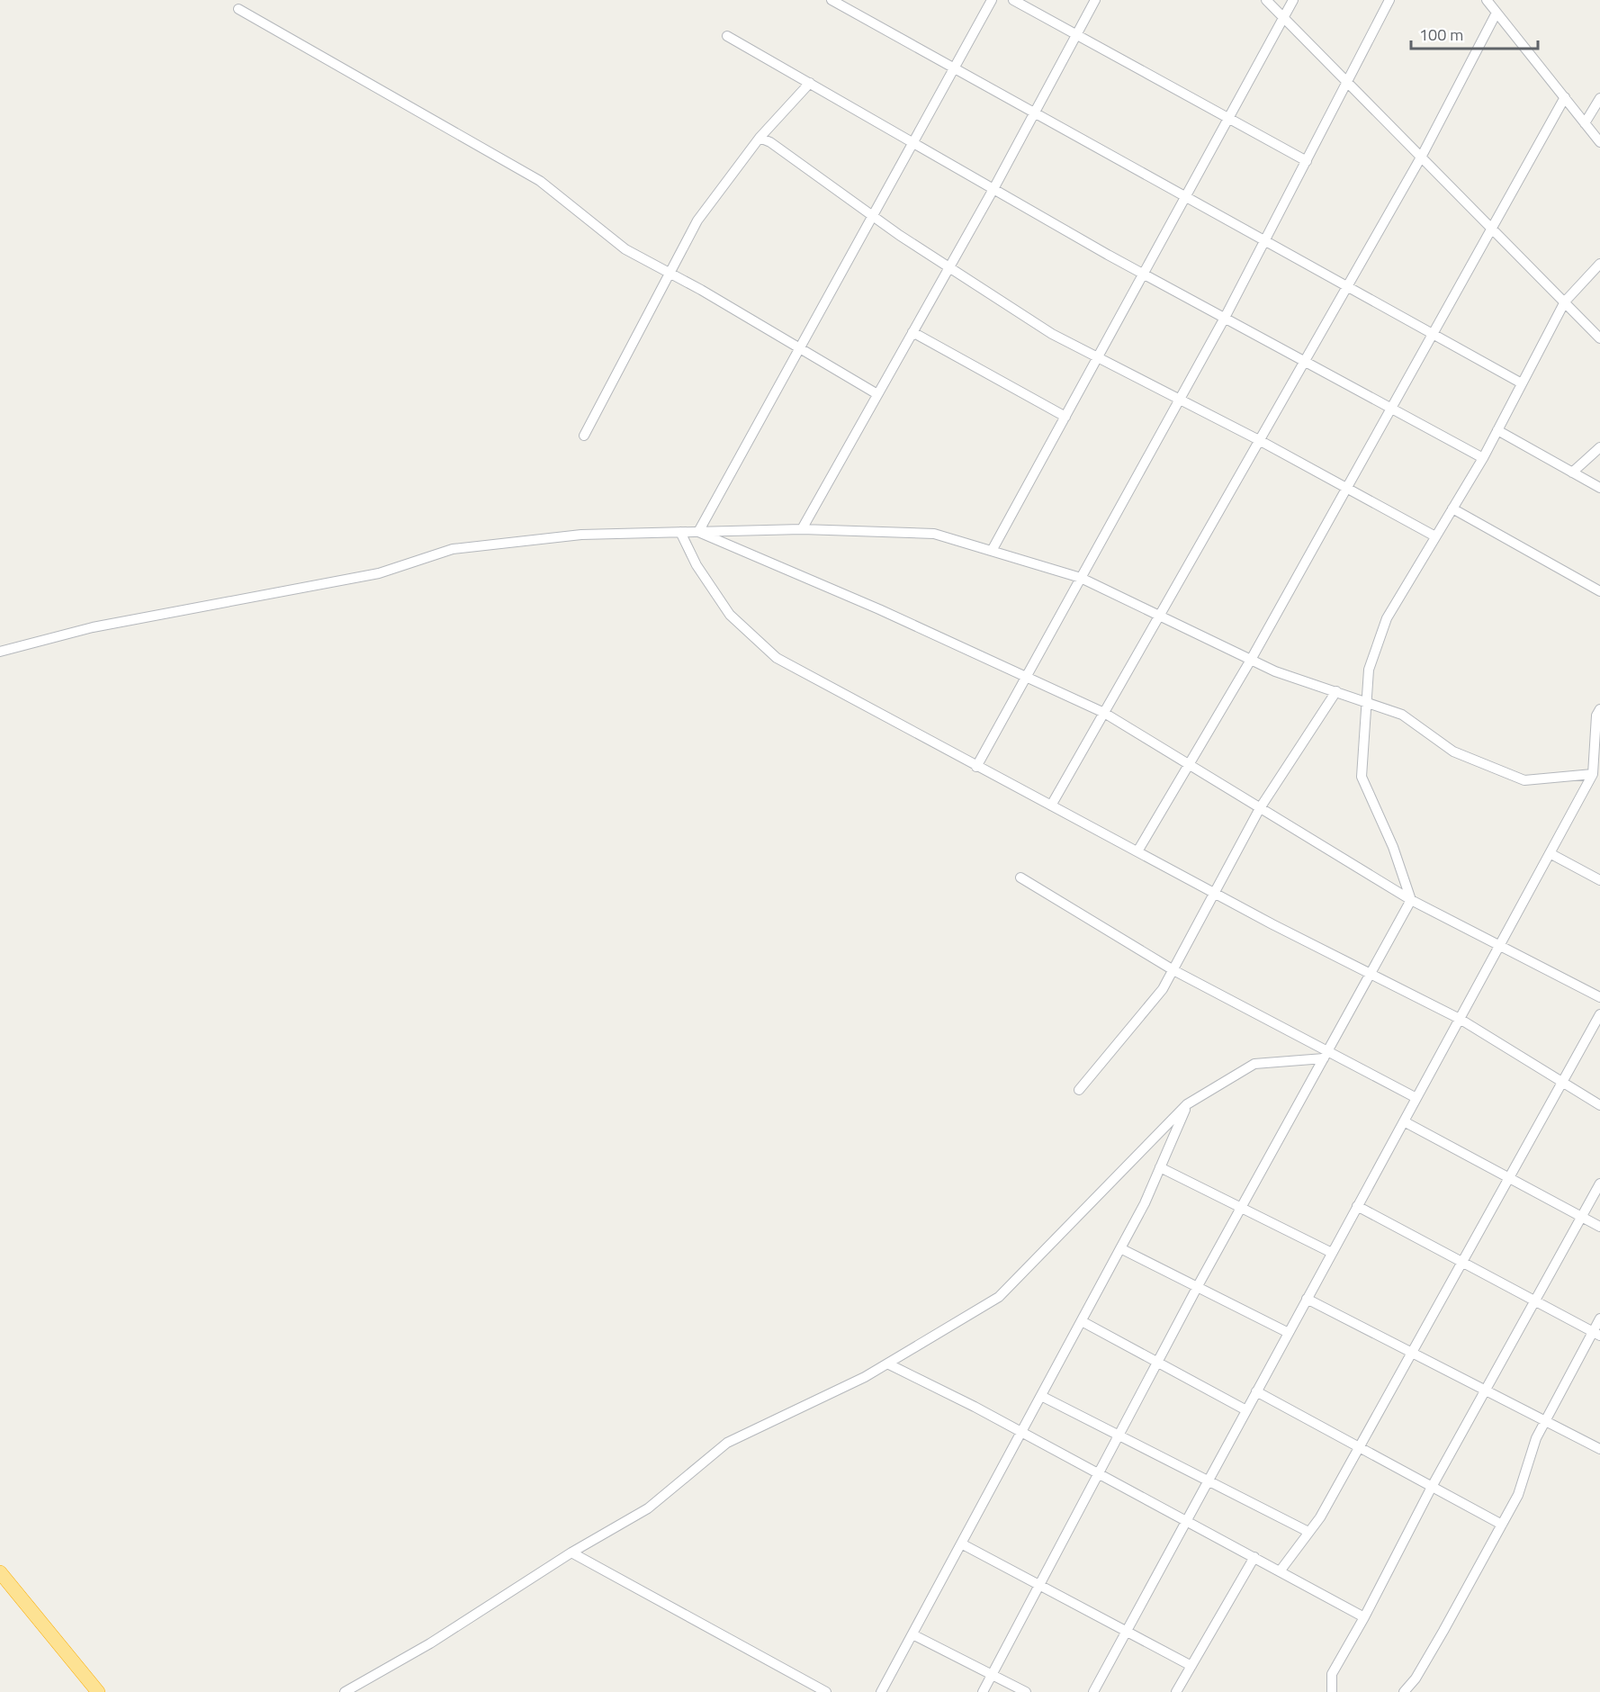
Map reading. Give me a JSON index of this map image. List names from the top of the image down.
{
  "scale_bar": "100 m"
}
